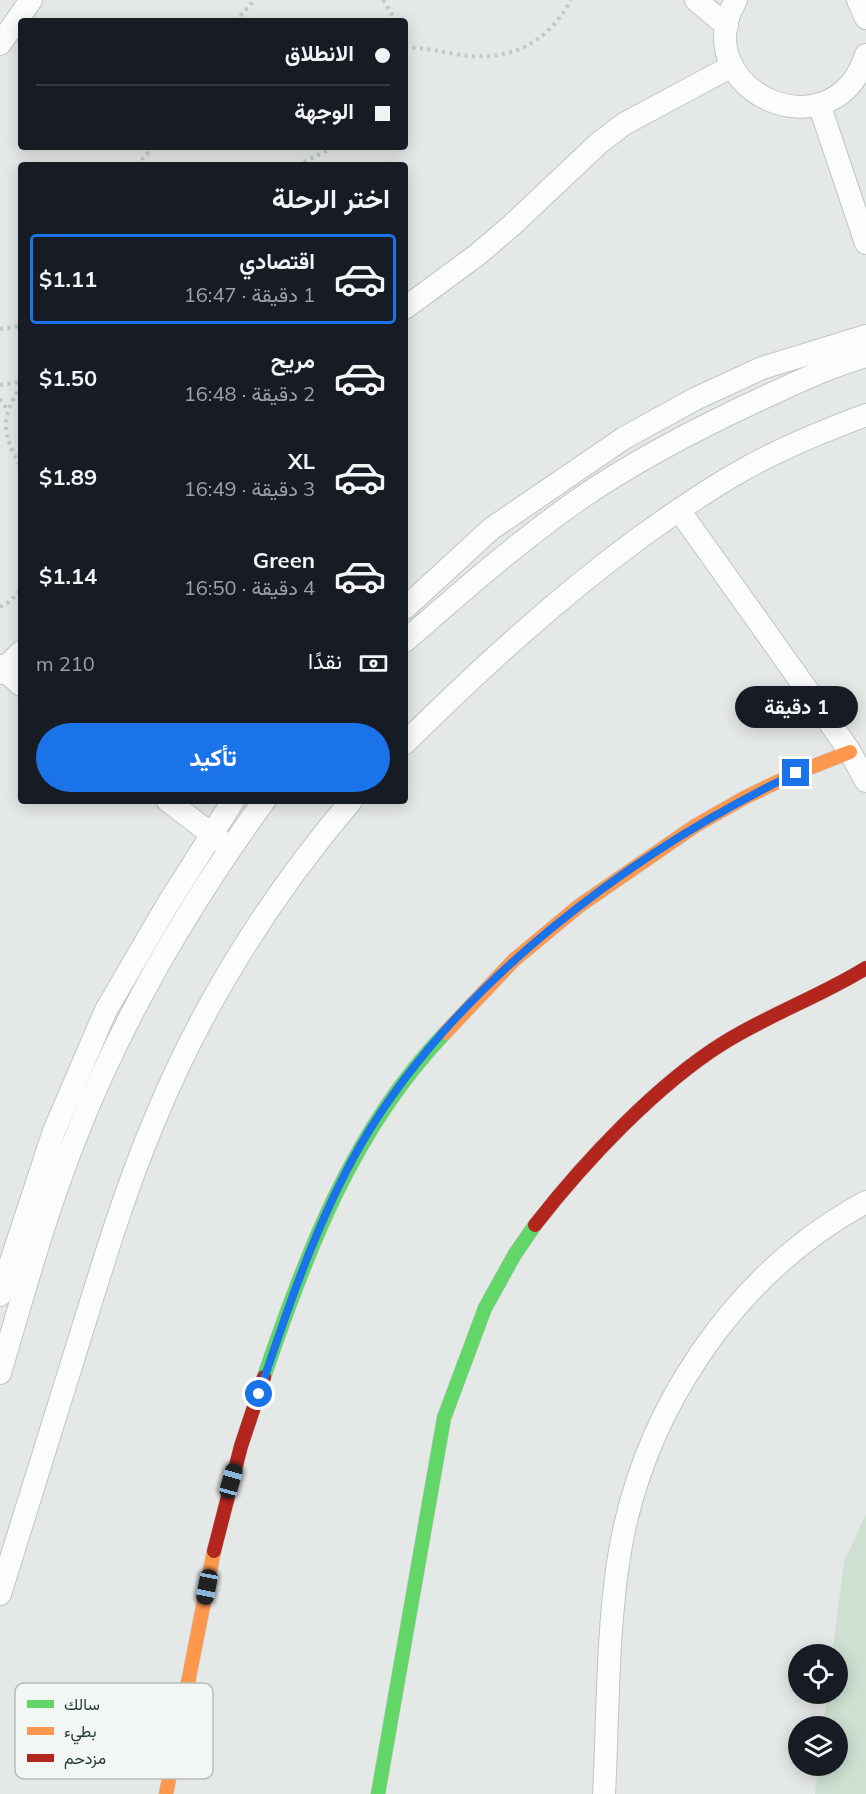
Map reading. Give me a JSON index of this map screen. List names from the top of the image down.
{
  "legend": ["سالك", "بطيء", "مزدحم"],
  "page": {
    "banner": ["الانطلاق", "الوجهة"],
    "heading": "اختر الرحلة",
    "list": [
      {
        "name": "اقتصادي",
        "note": "1 دقيقة · 16:47",
        "value": "$1.11"
      },
      {
        "name": "مريح",
        "note": "2 دقيقة · 16:48",
        "value": "$1.50"
      },
      {
        "name": "XL",
        "note": "3 دقيقة · 16:49",
        "value": "$1.89"
      },
      {
        "name": "Green",
        "note": "4 دقيقة · 16:50",
        "value": "$1.14"
      }
    ],
    "pay": ["نقدًا", "210 m"],
    "bubble": "1 دقيقة",
    "buttons": "تأكيد"
  }
}
